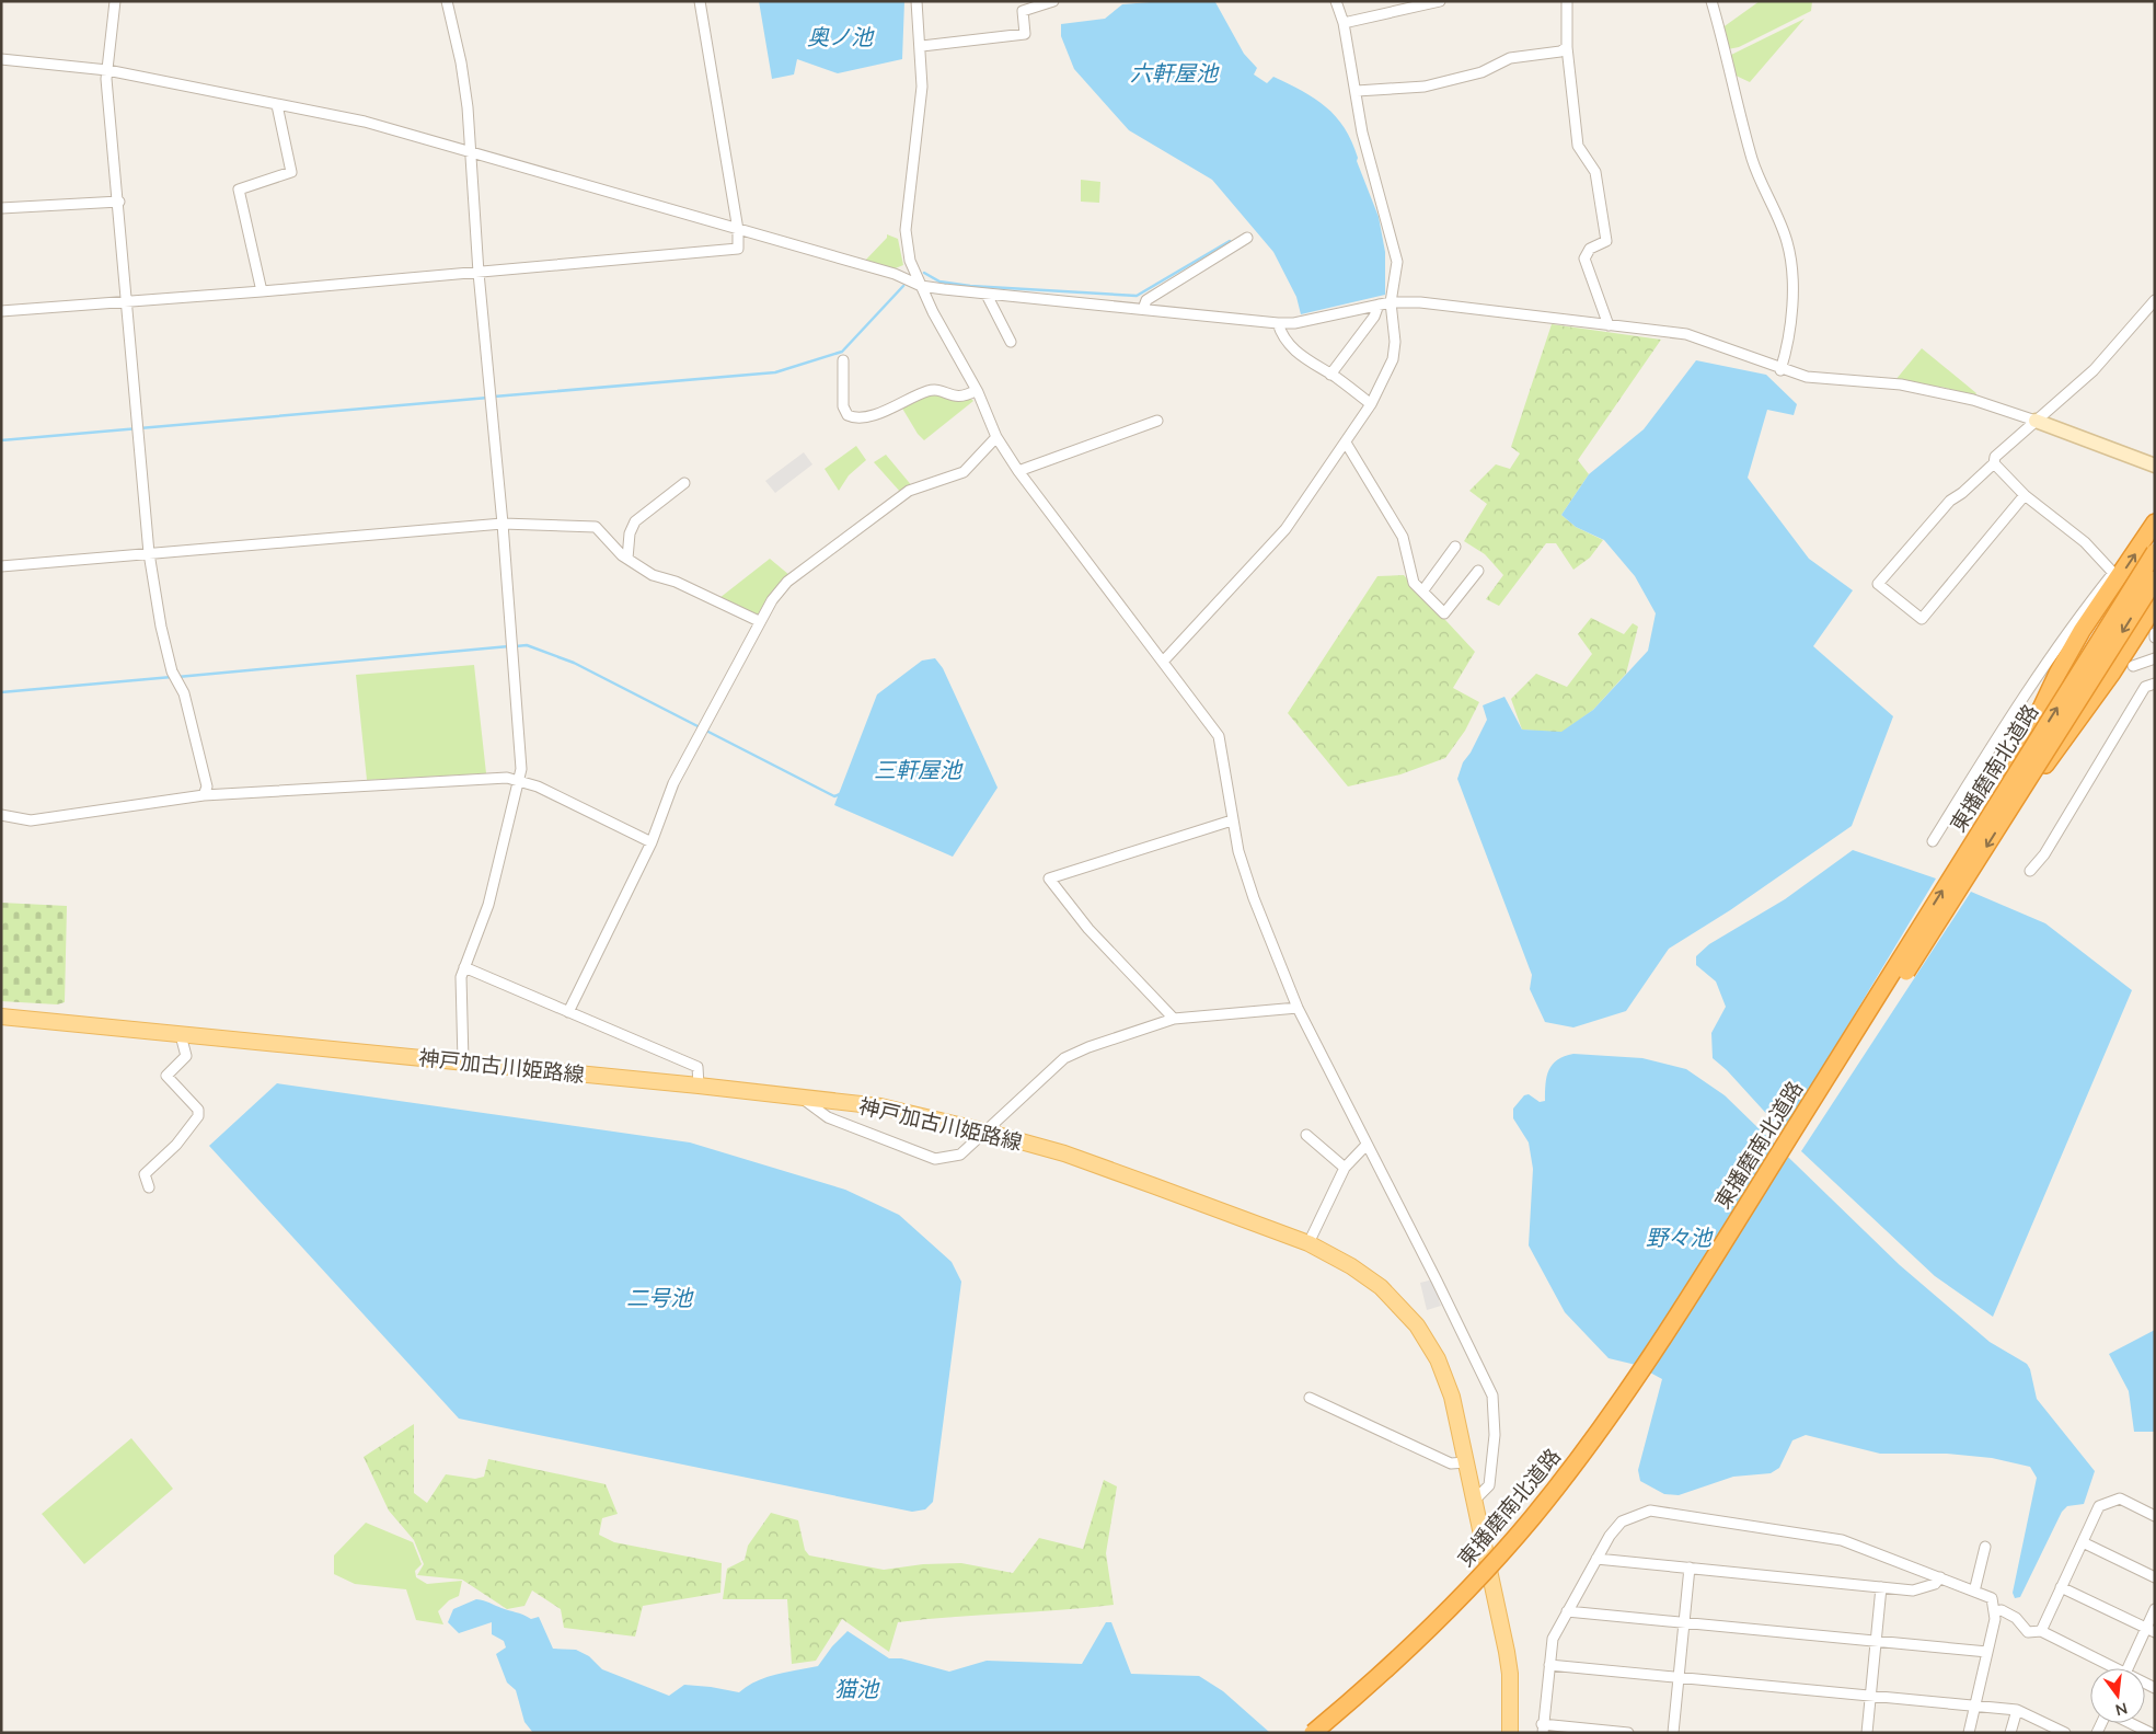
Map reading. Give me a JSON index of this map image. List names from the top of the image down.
{
  "streets": {
    "highway": ["東播磨南北道路"],
    "main road": ["神戸加古川姫路線"]
  },
  "water": [
    "奥ノ池",
    "六軒屋池",
    "三軒屋池",
    "野々池",
    "二号池",
    "猫池"
  ],
  "north": "bottom"
}
